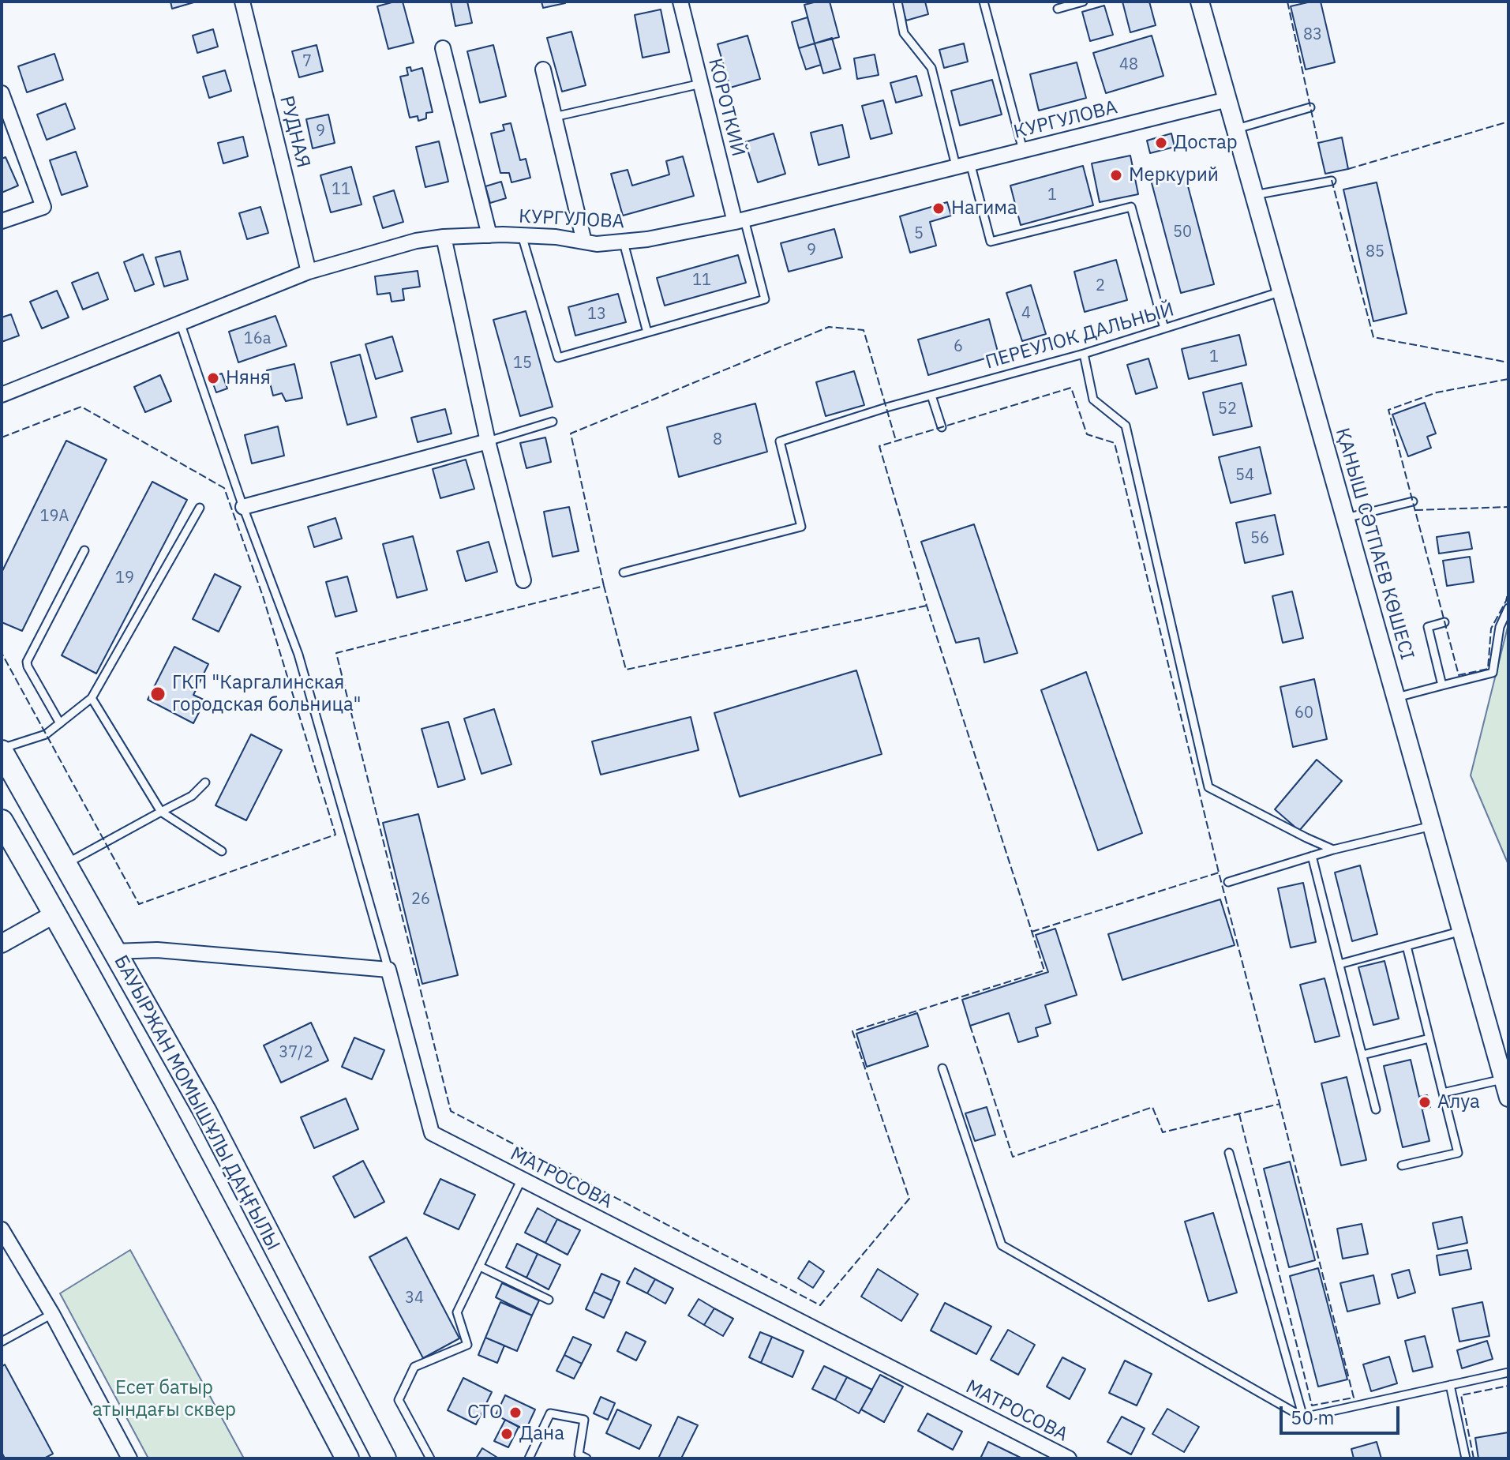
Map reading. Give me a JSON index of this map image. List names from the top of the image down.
{
  "streets": {
    "main road": ["БАУЫРЖАН МОМЫШҰЛЫ ДАҢҒЫЛЫ"],
    "street": [
      "КОРОТКИЙ",
      "КУРГУЛОВА",
      "РУДНАЯ",
      "ҚАНЫШ СӘТПАЕВ КӨШЕСІ",
      "МАТРОСОВА"
    ],
    "lane": ["ПЕРЕУЛОК ДАЛЬНЫЙ"]
  },
  "crossings": [
    ["КОРОТКИЙ", "КУРГУЛОВА"],
    ["КУРГУЛОВА", "РУДНАЯ"],
    ["КУРГУЛОВА", "ҚАНЫШ СӘТПАЕВ КӨШЕСІ"],
    ["ПЕРЕУЛОК ДАЛЬНЫЙ", "ҚАНЫШ СӘТПАЕВ КӨШЕСІ"]
  ],
  "parks": ["Есет батыр атындағы сквер"],
  "places": [
    "Достар",
    "Меркурий",
    "Нагима",
    "Няня",
    "ГКП \"Каргалинская городская больница\"",
    "Алуа",
    "СТО",
    "Дана"
  ],
  "house_numbers": [
    "83",
    "7",
    "48",
    "9",
    "11",
    "1",
    "50",
    "5",
    "9",
    "85",
    "11",
    "2",
    "4",
    "13",
    "16а",
    "6",
    "1",
    "15",
    "52",
    "8",
    "54",
    "19А",
    "56",
    "19",
    "60",
    "26",
    "37/2",
    "34"
  ],
  "scale_bar": "50 m"
}
